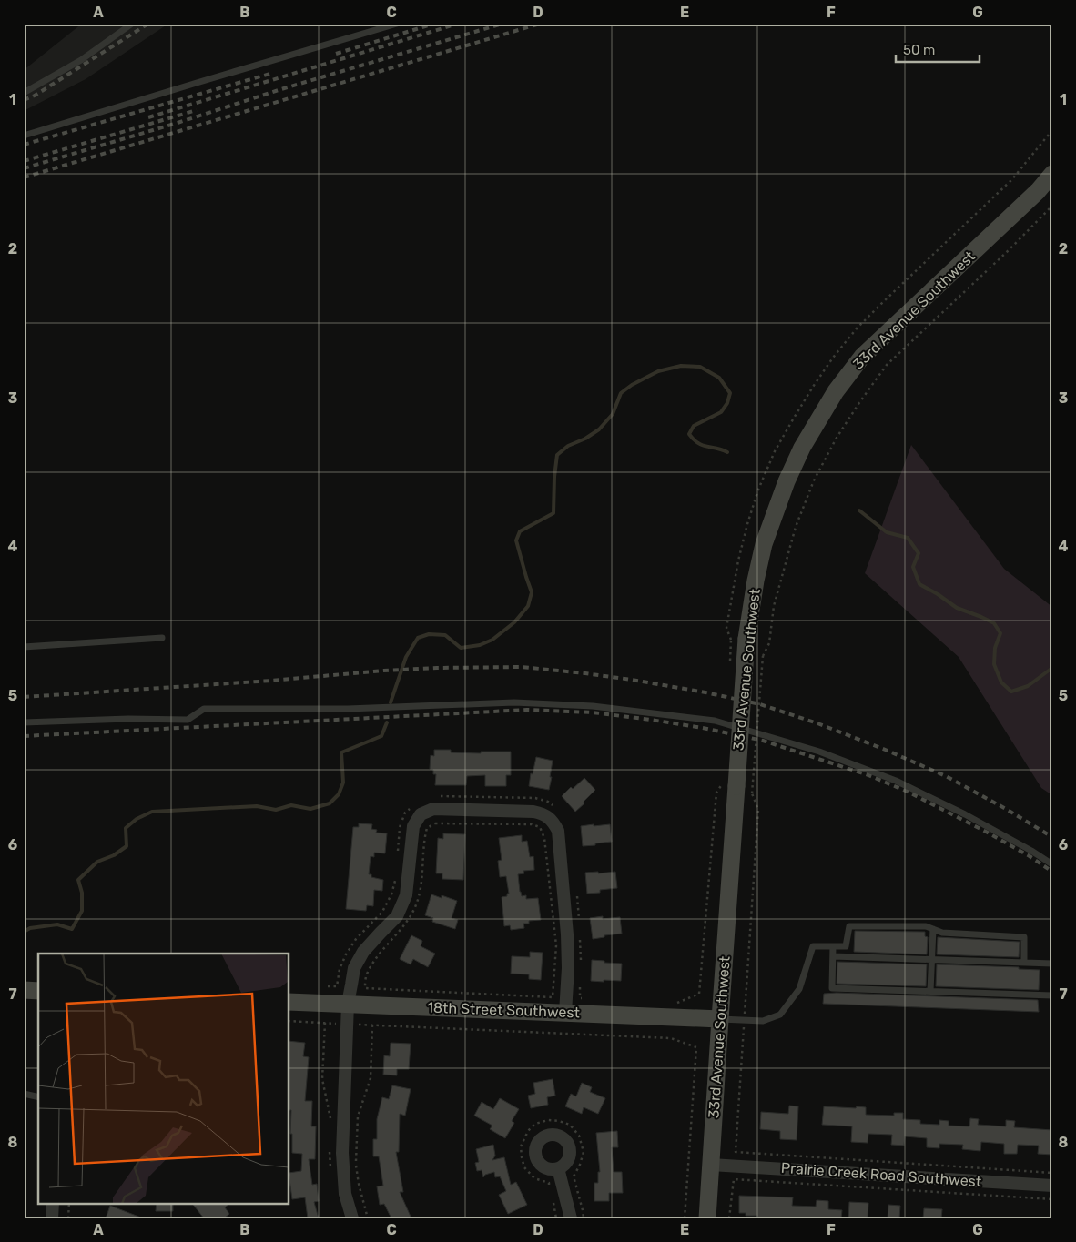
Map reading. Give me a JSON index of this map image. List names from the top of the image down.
{
  "streets": {
    "street": ["33rd Avenue Southwest", "18th Street Southwest", "Prairie Creek Road Southwest"]
  },
  "crossings": [
    ["33rd Avenue Southwest", "18th Street Southwest"],
    ["33rd Avenue Southwest", "Prairie Creek Road Southwest"]
  ],
  "scale_bar": "50 m",
  "grid": {
    "columns": [
      "A",
      "B",
      "C",
      "D",
      "E",
      "F",
      "G"
    ],
    "rows": [
      "1",
      "2",
      "3",
      "4",
      "5",
      "6",
      "7",
      "8"
    ]
  }
}
